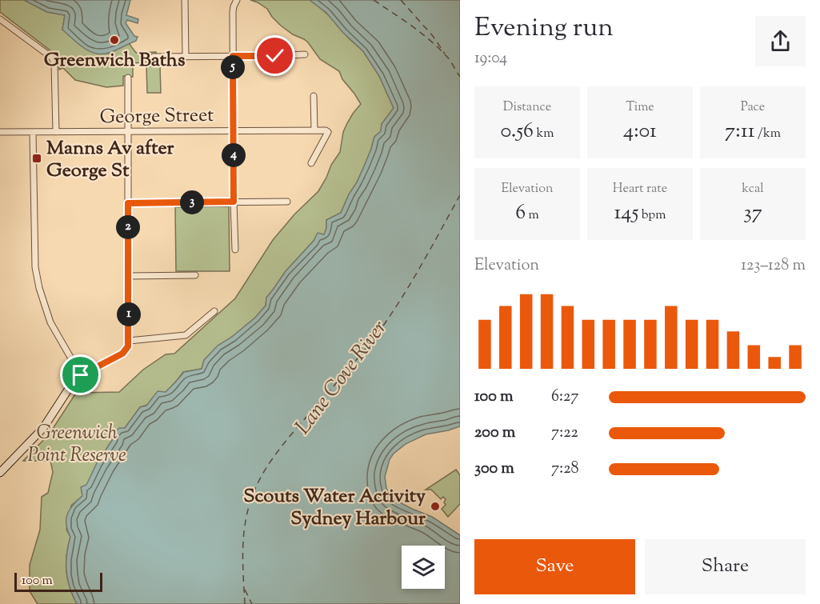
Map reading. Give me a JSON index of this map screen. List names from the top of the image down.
{
  "streets": {
    "street": ["George Street"]
  },
  "water": ["Lane Cove River"],
  "parks": ["Greenwich Point Reserve"],
  "places": {
    "other": ["Greenwich Baths", "Scouts Water Activity Sydney Harbour"],
    "transit": ["Manns Av after George St"]
  },
  "scale_bar": "100 m",
  "page": {
    "heading": ["Evening run", "19:04"],
    "pins": [
      "5",
      "4",
      "3",
      "2",
      "1"
    ],
    "stats": [
      ["Distance", "0.56 km"],
      ["Time", "4:01"],
      ["Pace", "7:11 /km"],
      ["Elevation", "6 m"],
      ["Heart rate", "145 bpm"],
      ["kcal", "37"]
    ],
    "chart": ["Elevation", "123–128 m"],
    "list": [
      {
        "name": "100 m",
        "note": "6:27"
      },
      {
        "name": "200 m",
        "note": "7:22"
      },
      {
        "name": "300 m",
        "note": "7:28"
      }
    ],
    "buttons": ["Save", "Share"],
    "scale": "100 m"
  }
}
